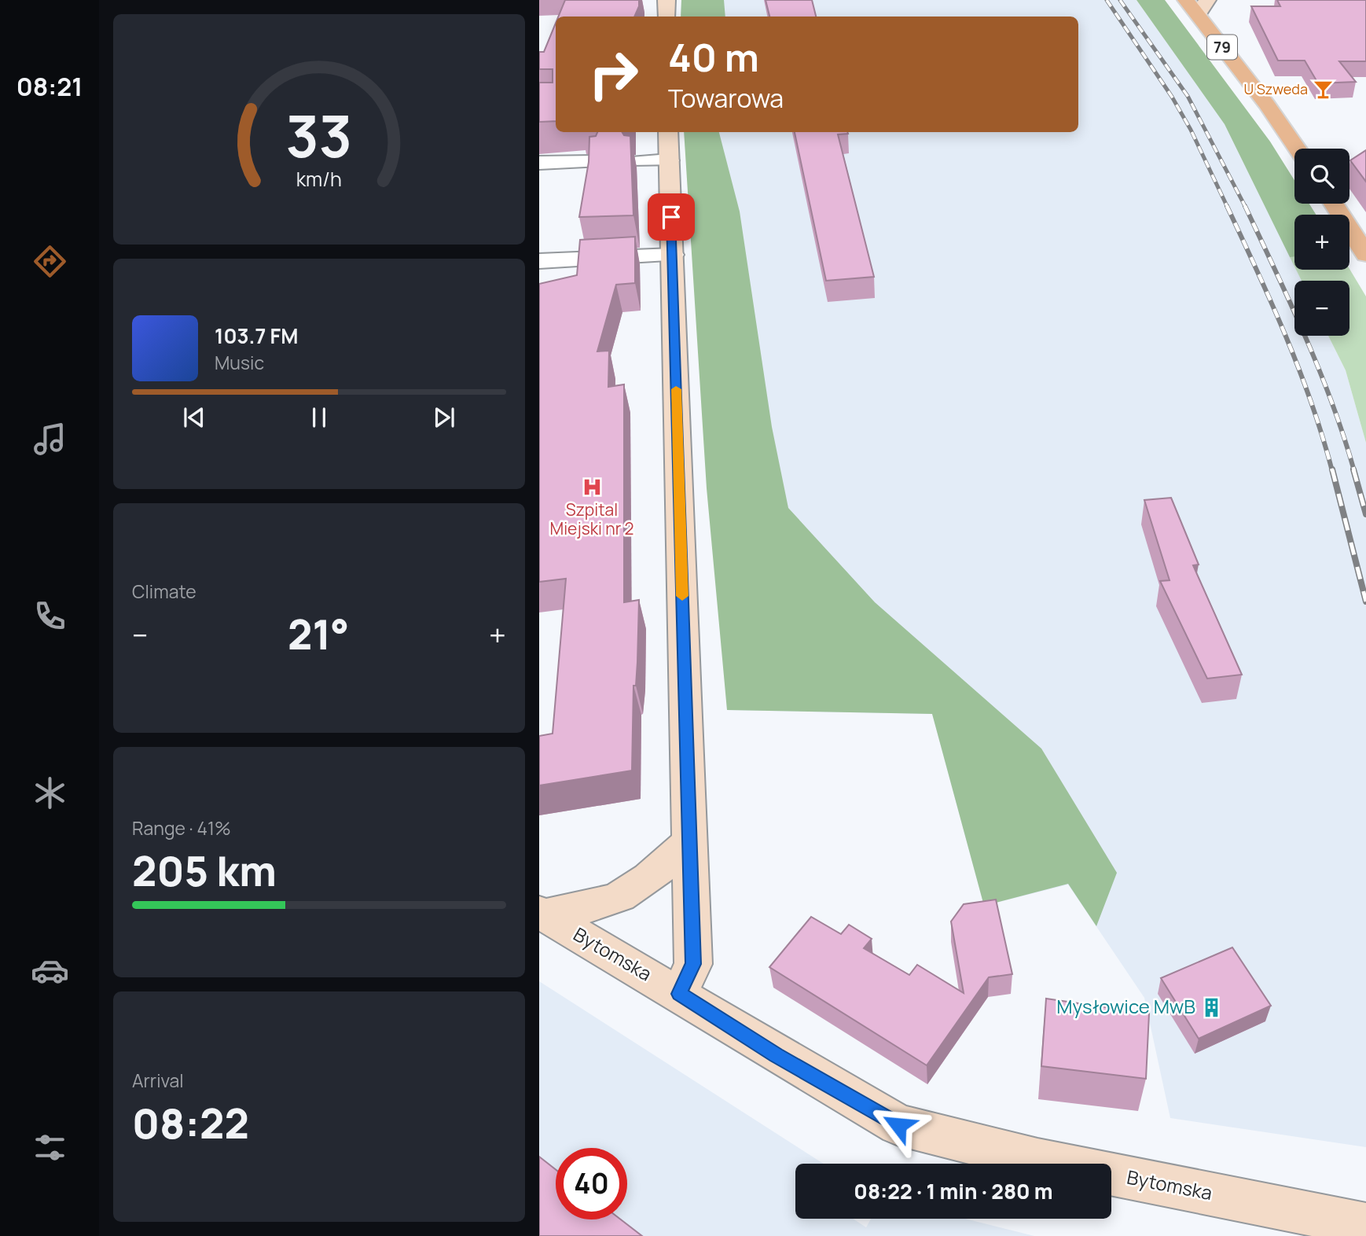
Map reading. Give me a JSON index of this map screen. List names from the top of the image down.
{
  "streets": {
    "main road": ["79"],
    "street": ["Bytomska"]
  },
  "places": {
    "bar": ["U Szweda"],
    "hospital": ["Szpital Miejski nr 2"],
    "building": ["Mysłowice MwB"]
  },
  "page": {
    "tabs": "08:21",
    "turn": ["40 m", "Towarowa"],
    "map_buttons": ["+", "−"],
    "song": ["103.7 FM", "Music"],
    "tile": [
      "Climate",
      ["Range · 41%", "205 km"],
      ["Arrival", "08:22"]
    ],
    "heat": ["−", "21°", "+"],
    "limit": "40",
    "trip": "08:22 · 1 min · 280 m",
    "gauge": ["33", "km/h"]
  }
}
